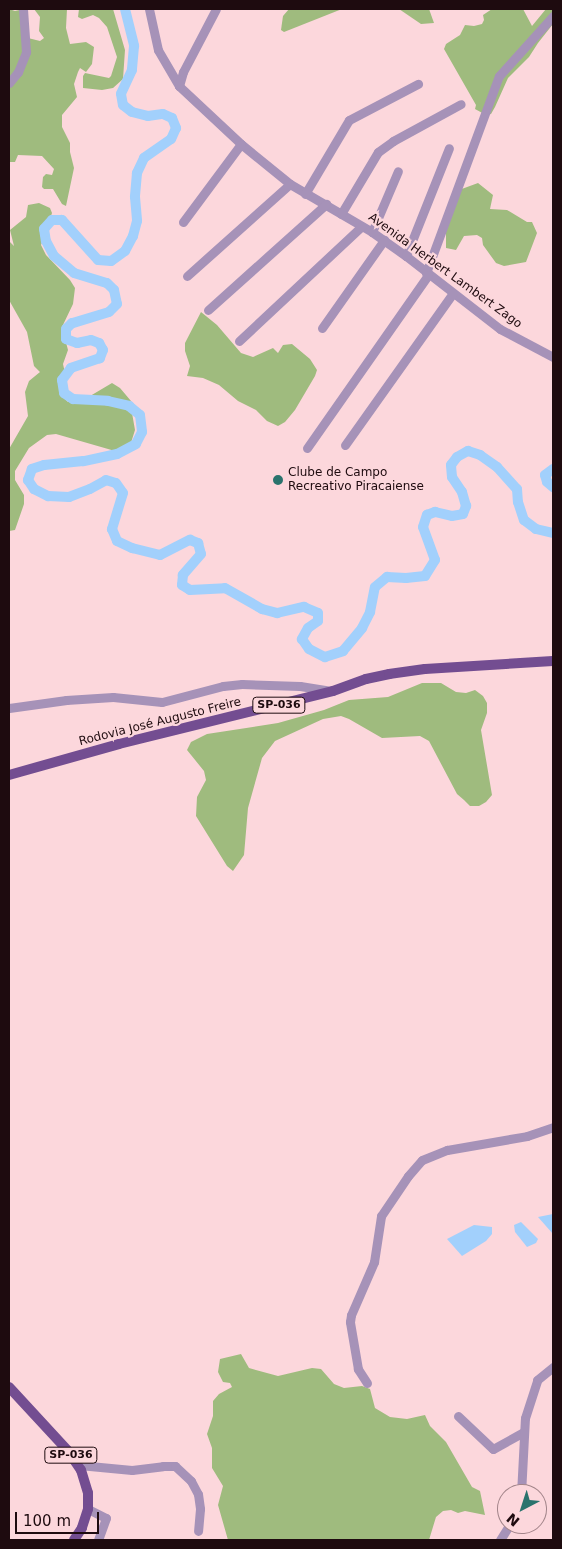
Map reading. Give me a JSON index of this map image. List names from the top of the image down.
{
  "streets": {
    "main road": ["SP-036", "Rodovia José Augusto Freire"],
    "street": ["Avenida Herbert Lambert Zago"]
  },
  "places": ["Clube de Campo Recreativo Piracaiense"],
  "scale_bar": "100 m",
  "north": "bottom left"
}
